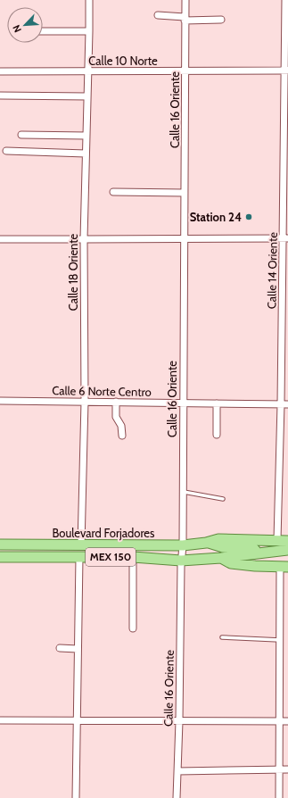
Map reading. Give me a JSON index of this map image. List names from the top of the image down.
{
  "streets": {
    "main road": ["Boulevard Forjadores", "MEX 150"],
    "street": [
      "Calle 10 Norte",
      "Calle 16 Oriente",
      "Calle 14 Oriente",
      "Calle 18 Oriente",
      "Calle 6 Norte Centro"
    ]
  },
  "crossings": [
    ["Calle 10 Norte", "Calle 16 Oriente"],
    ["Calle 10 Norte", "Calle 14 Oriente"],
    ["Calle 10 Norte", "Calle 18 Oriente"],
    ["Calle 16 Oriente", "Calle 6 Norte Centro"],
    ["Calle 16 Oriente", "Boulevard Forjadores"],
    ["Calle 14 Oriente", "Calle 6 Norte Centro"],
    ["Calle 14 Oriente", "Boulevard Forjadores"],
    ["Calle 18 Oriente", "Calle 6 Norte Centro"],
    ["Calle 18 Oriente", "Boulevard Forjadores"],
    ["Boulevard Forjadores", "MEX 150"]
  ],
  "places": ["Station 24"],
  "north": "bottom left"
}
